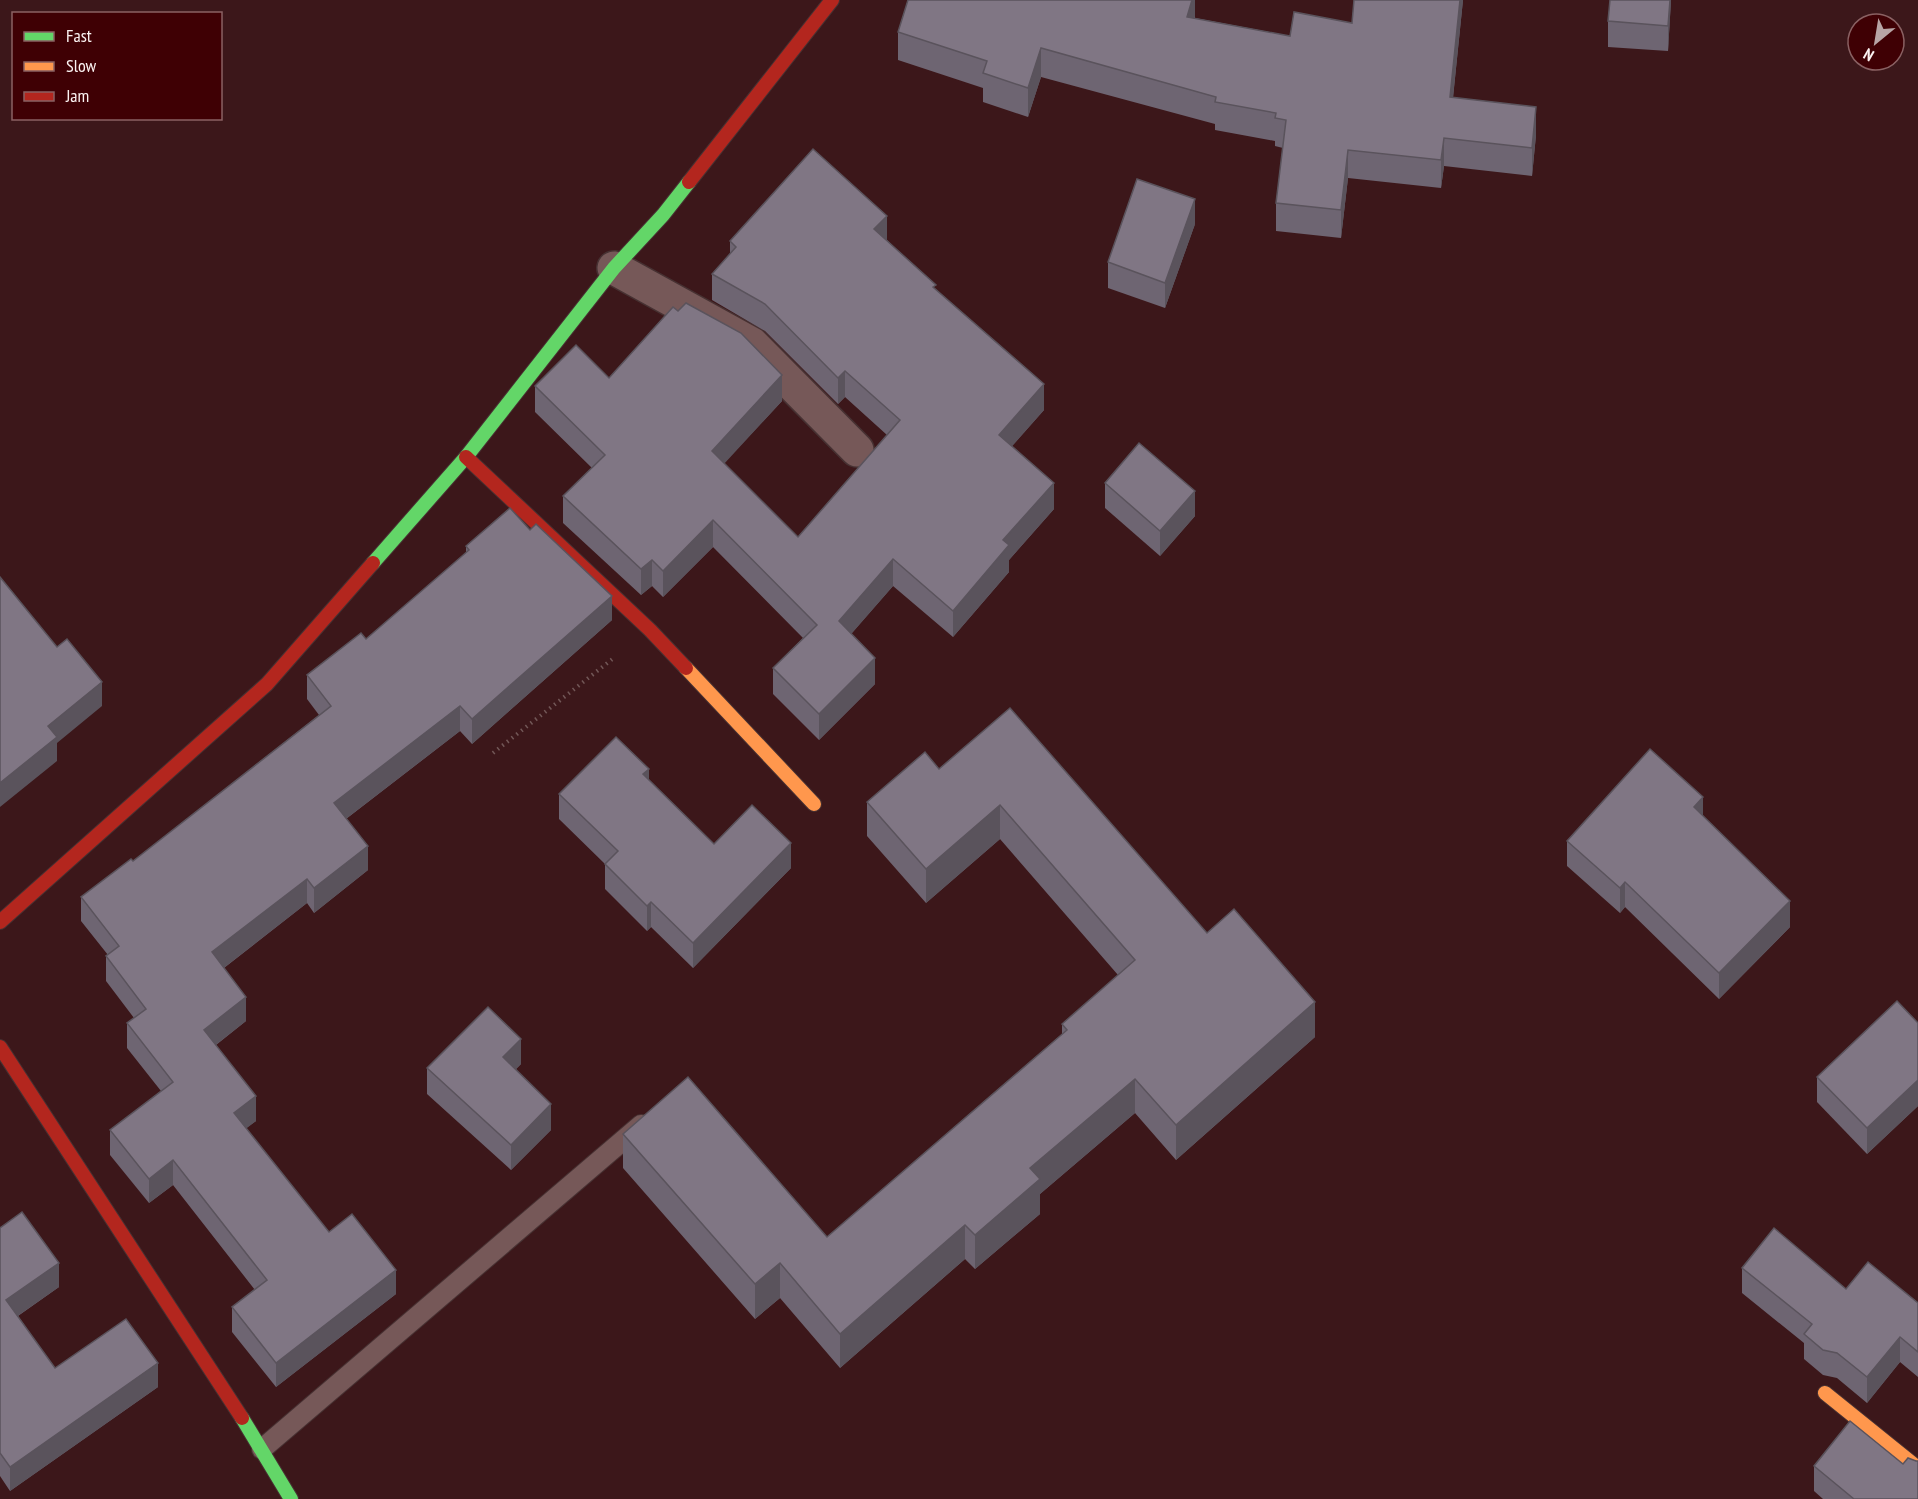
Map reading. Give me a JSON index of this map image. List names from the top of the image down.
{
  "legend": ["Fast", "Slow", "Jam"],
  "north": "bottom left"
}
